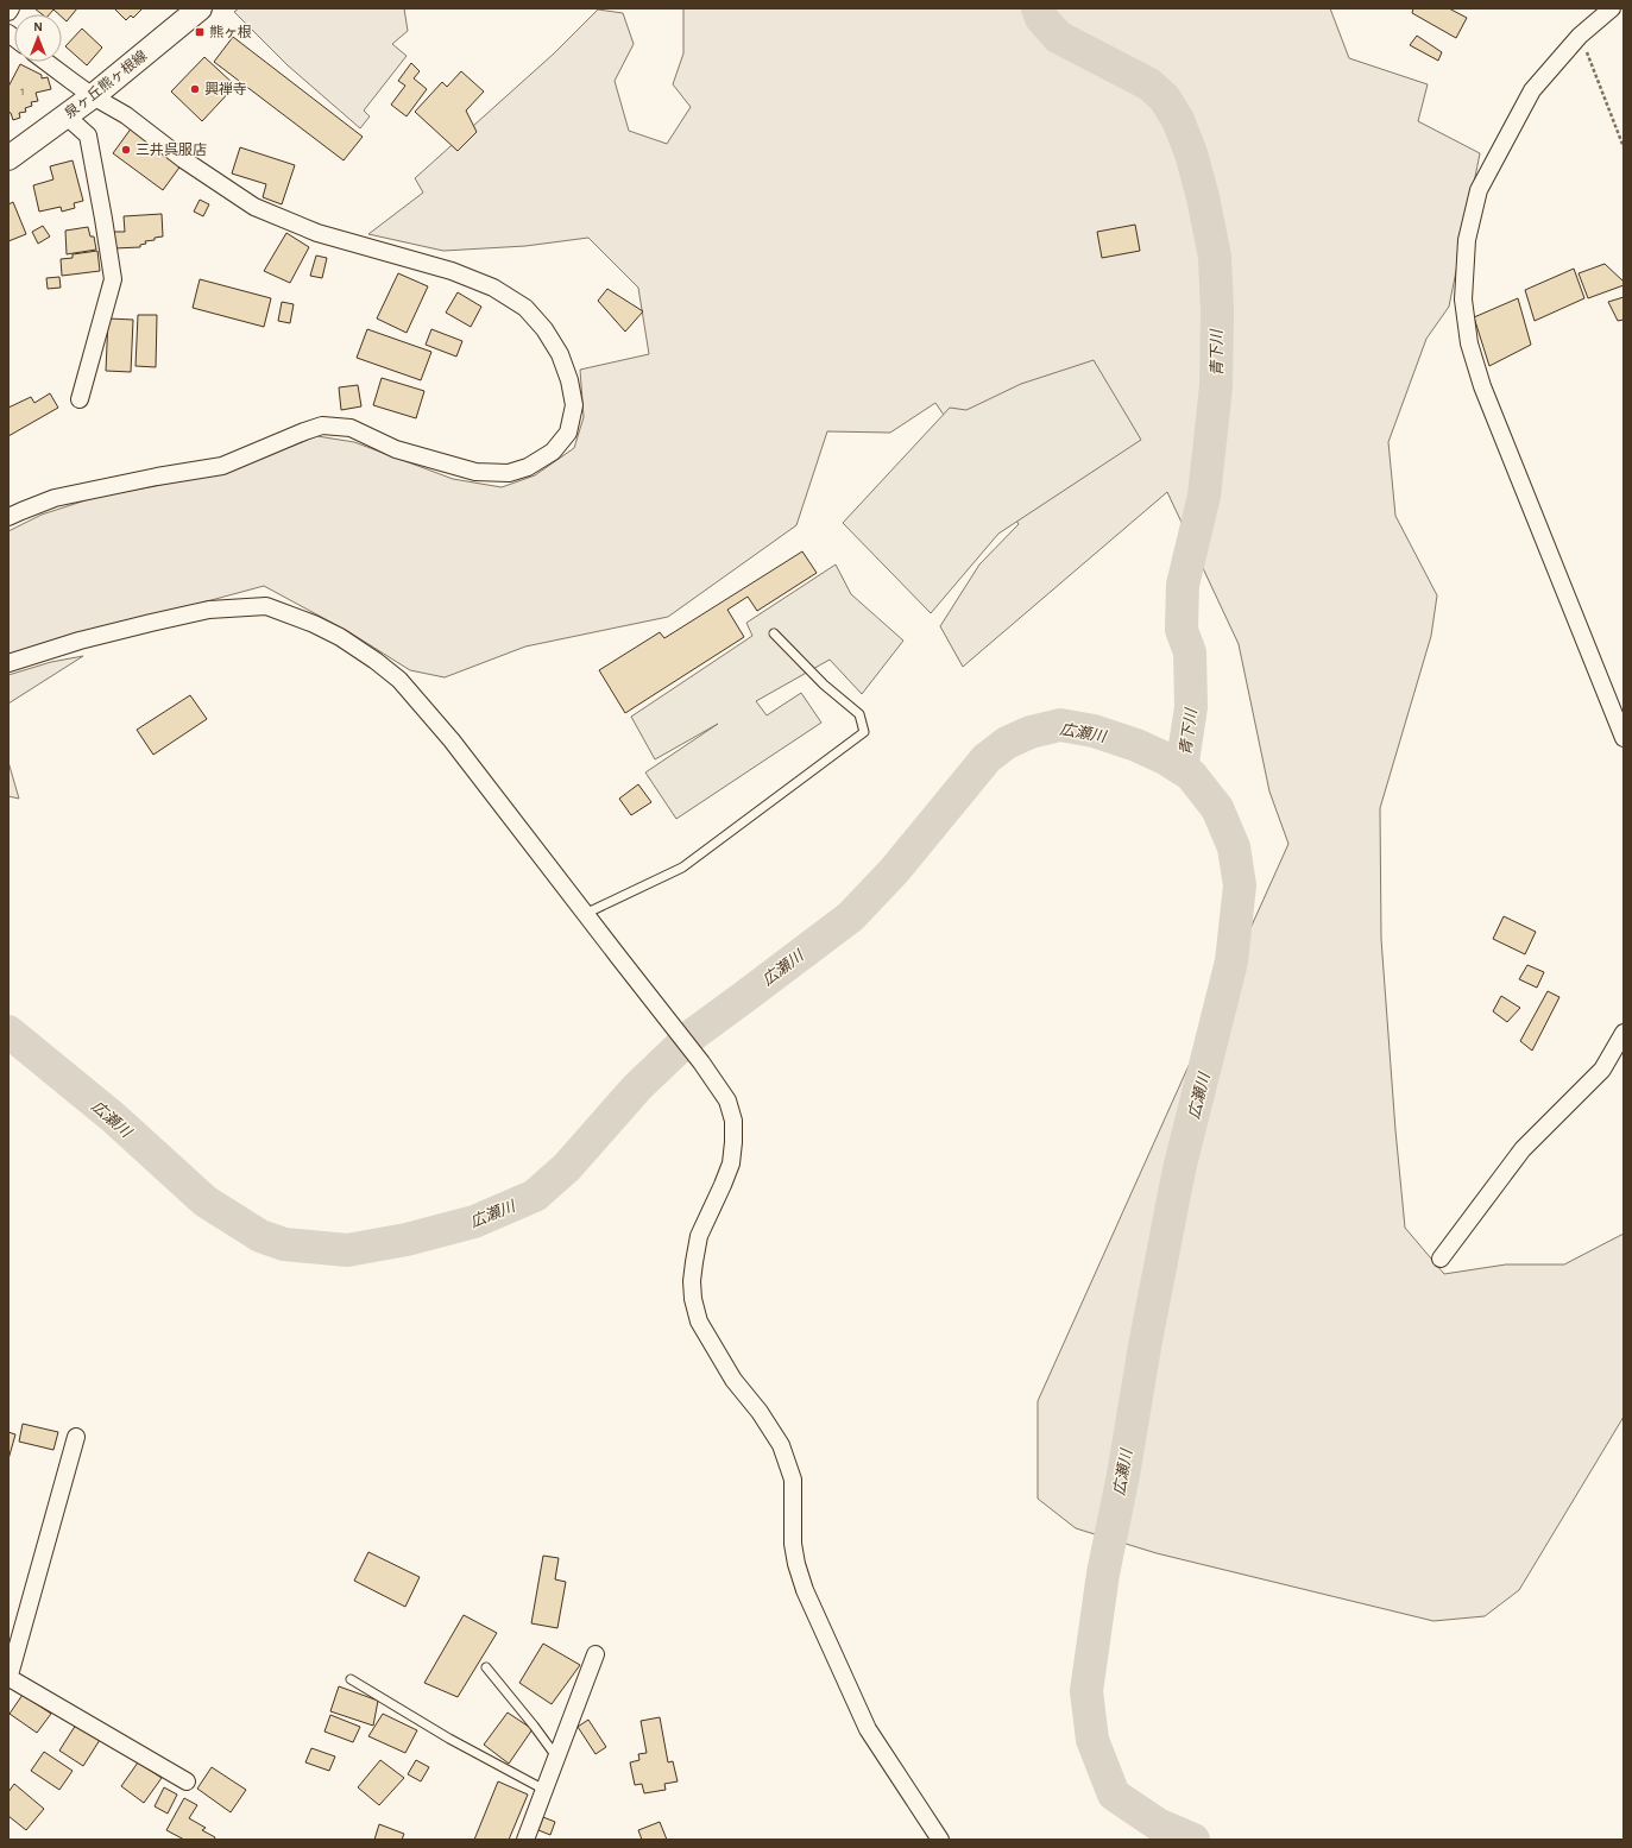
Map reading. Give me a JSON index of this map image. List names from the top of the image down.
{
  "streets": {
    "main road": ["泉ヶ丘熊ヶ根線"]
  },
  "water": ["青下川", "広瀬川"],
  "places": {
    "transit": ["熊ヶ根"],
    "other": ["興禅寺", "三井呉服店"]
  },
  "house_numbers": ["1"],
  "north": "top"
}
